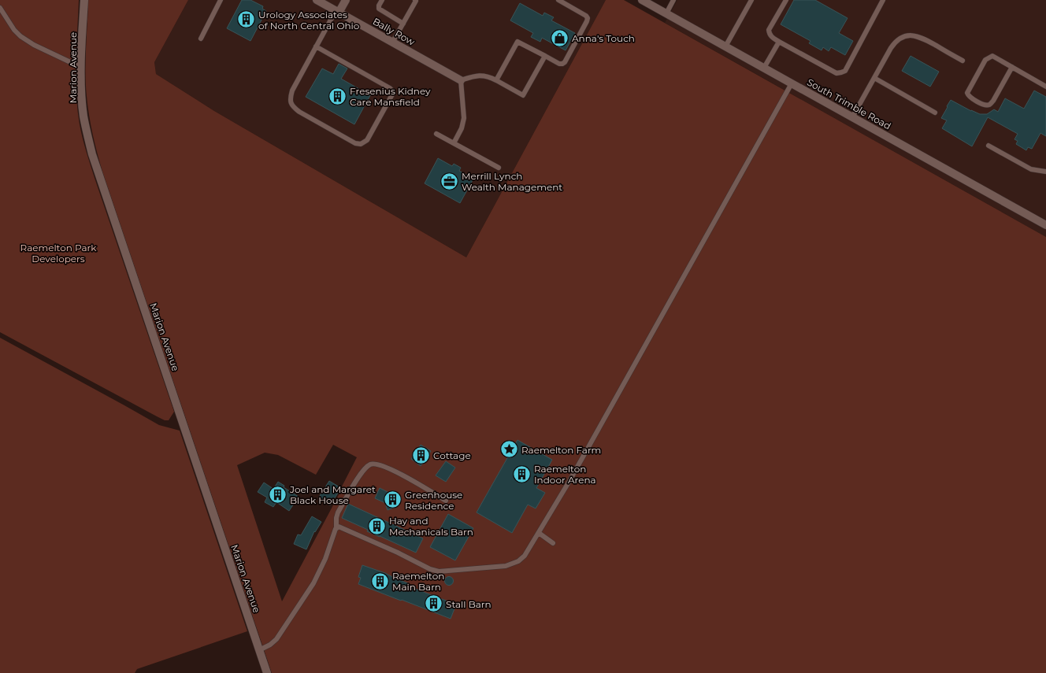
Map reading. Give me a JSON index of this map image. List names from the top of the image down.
{
  "streets": {
    "street": ["Bally Row", "Marion Avenue", "South Trimble Road"]
  },
  "parks": ["Raemelton Park Developers"],
  "places": {
    "building": [
      "Urology Associates of North Central Ohio",
      "Fresenius Kidney Care Mansfield",
      "Cottage",
      "Raemelton Indoor Arena",
      "Joel and Margaret Black House",
      "Greenhouse Residence",
      "Hay and Mechanicals Barn",
      "Raemelton Main Barn",
      "Stall Barn"
    ],
    "shop": ["Anna's Touch"],
    "office": ["Merrill Lynch Wealth Management"],
    "place": ["Raemelton Farm"]
  }
}
